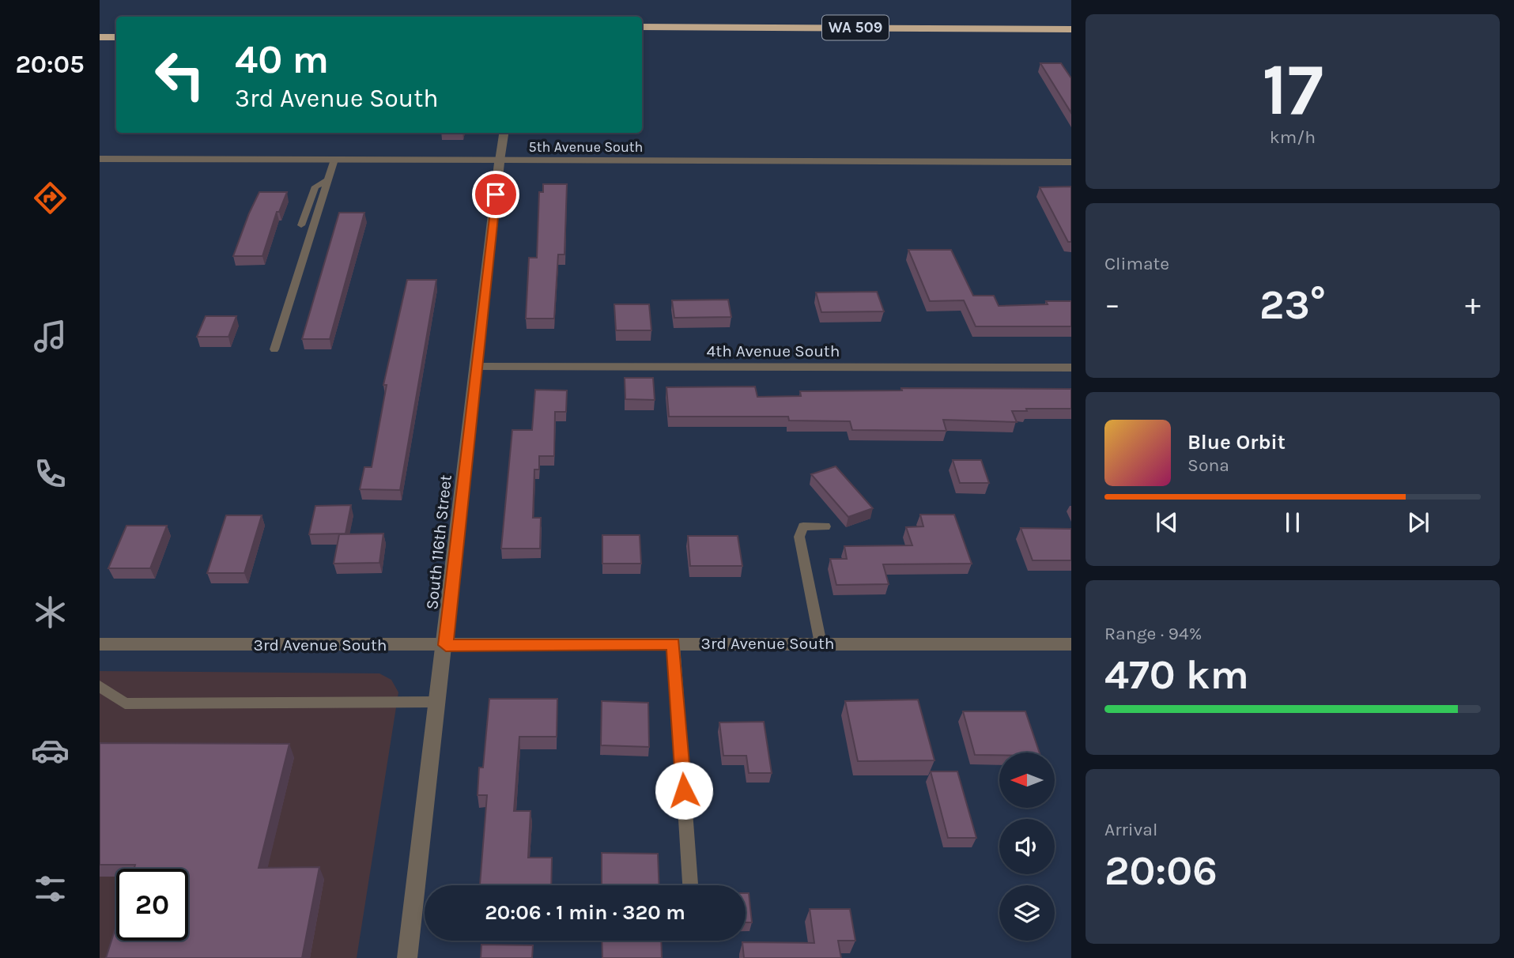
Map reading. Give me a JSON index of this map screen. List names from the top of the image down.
{
  "streets": {
    "highway": ["WA 509"],
    "street": [
      "5th Avenue South",
      "4th Avenue South",
      "South 116th Street",
      "3rd Avenue South"
    ]
  },
  "crossings": [
    ["5th Avenue South", "South 116th Street"],
    ["4th Avenue South", "South 116th Street"],
    ["South 116th Street", "3rd Avenue South"]
  ],
  "north": "left",
  "page": {
    "tabs": "20:05",
    "tile": [
      ["17", "km/h"],
      "Climate",
      ["Range · 94%", "470 km"],
      ["Arrival", "20:06"]
    ],
    "turn": ["40 m", "3rd Avenue South"],
    "heat": ["−", "23°", "+"],
    "song": ["Blue Orbit", "Sona"],
    "limit": "20",
    "trip": "20:06 · 1 min · 320 m"
  }
}
